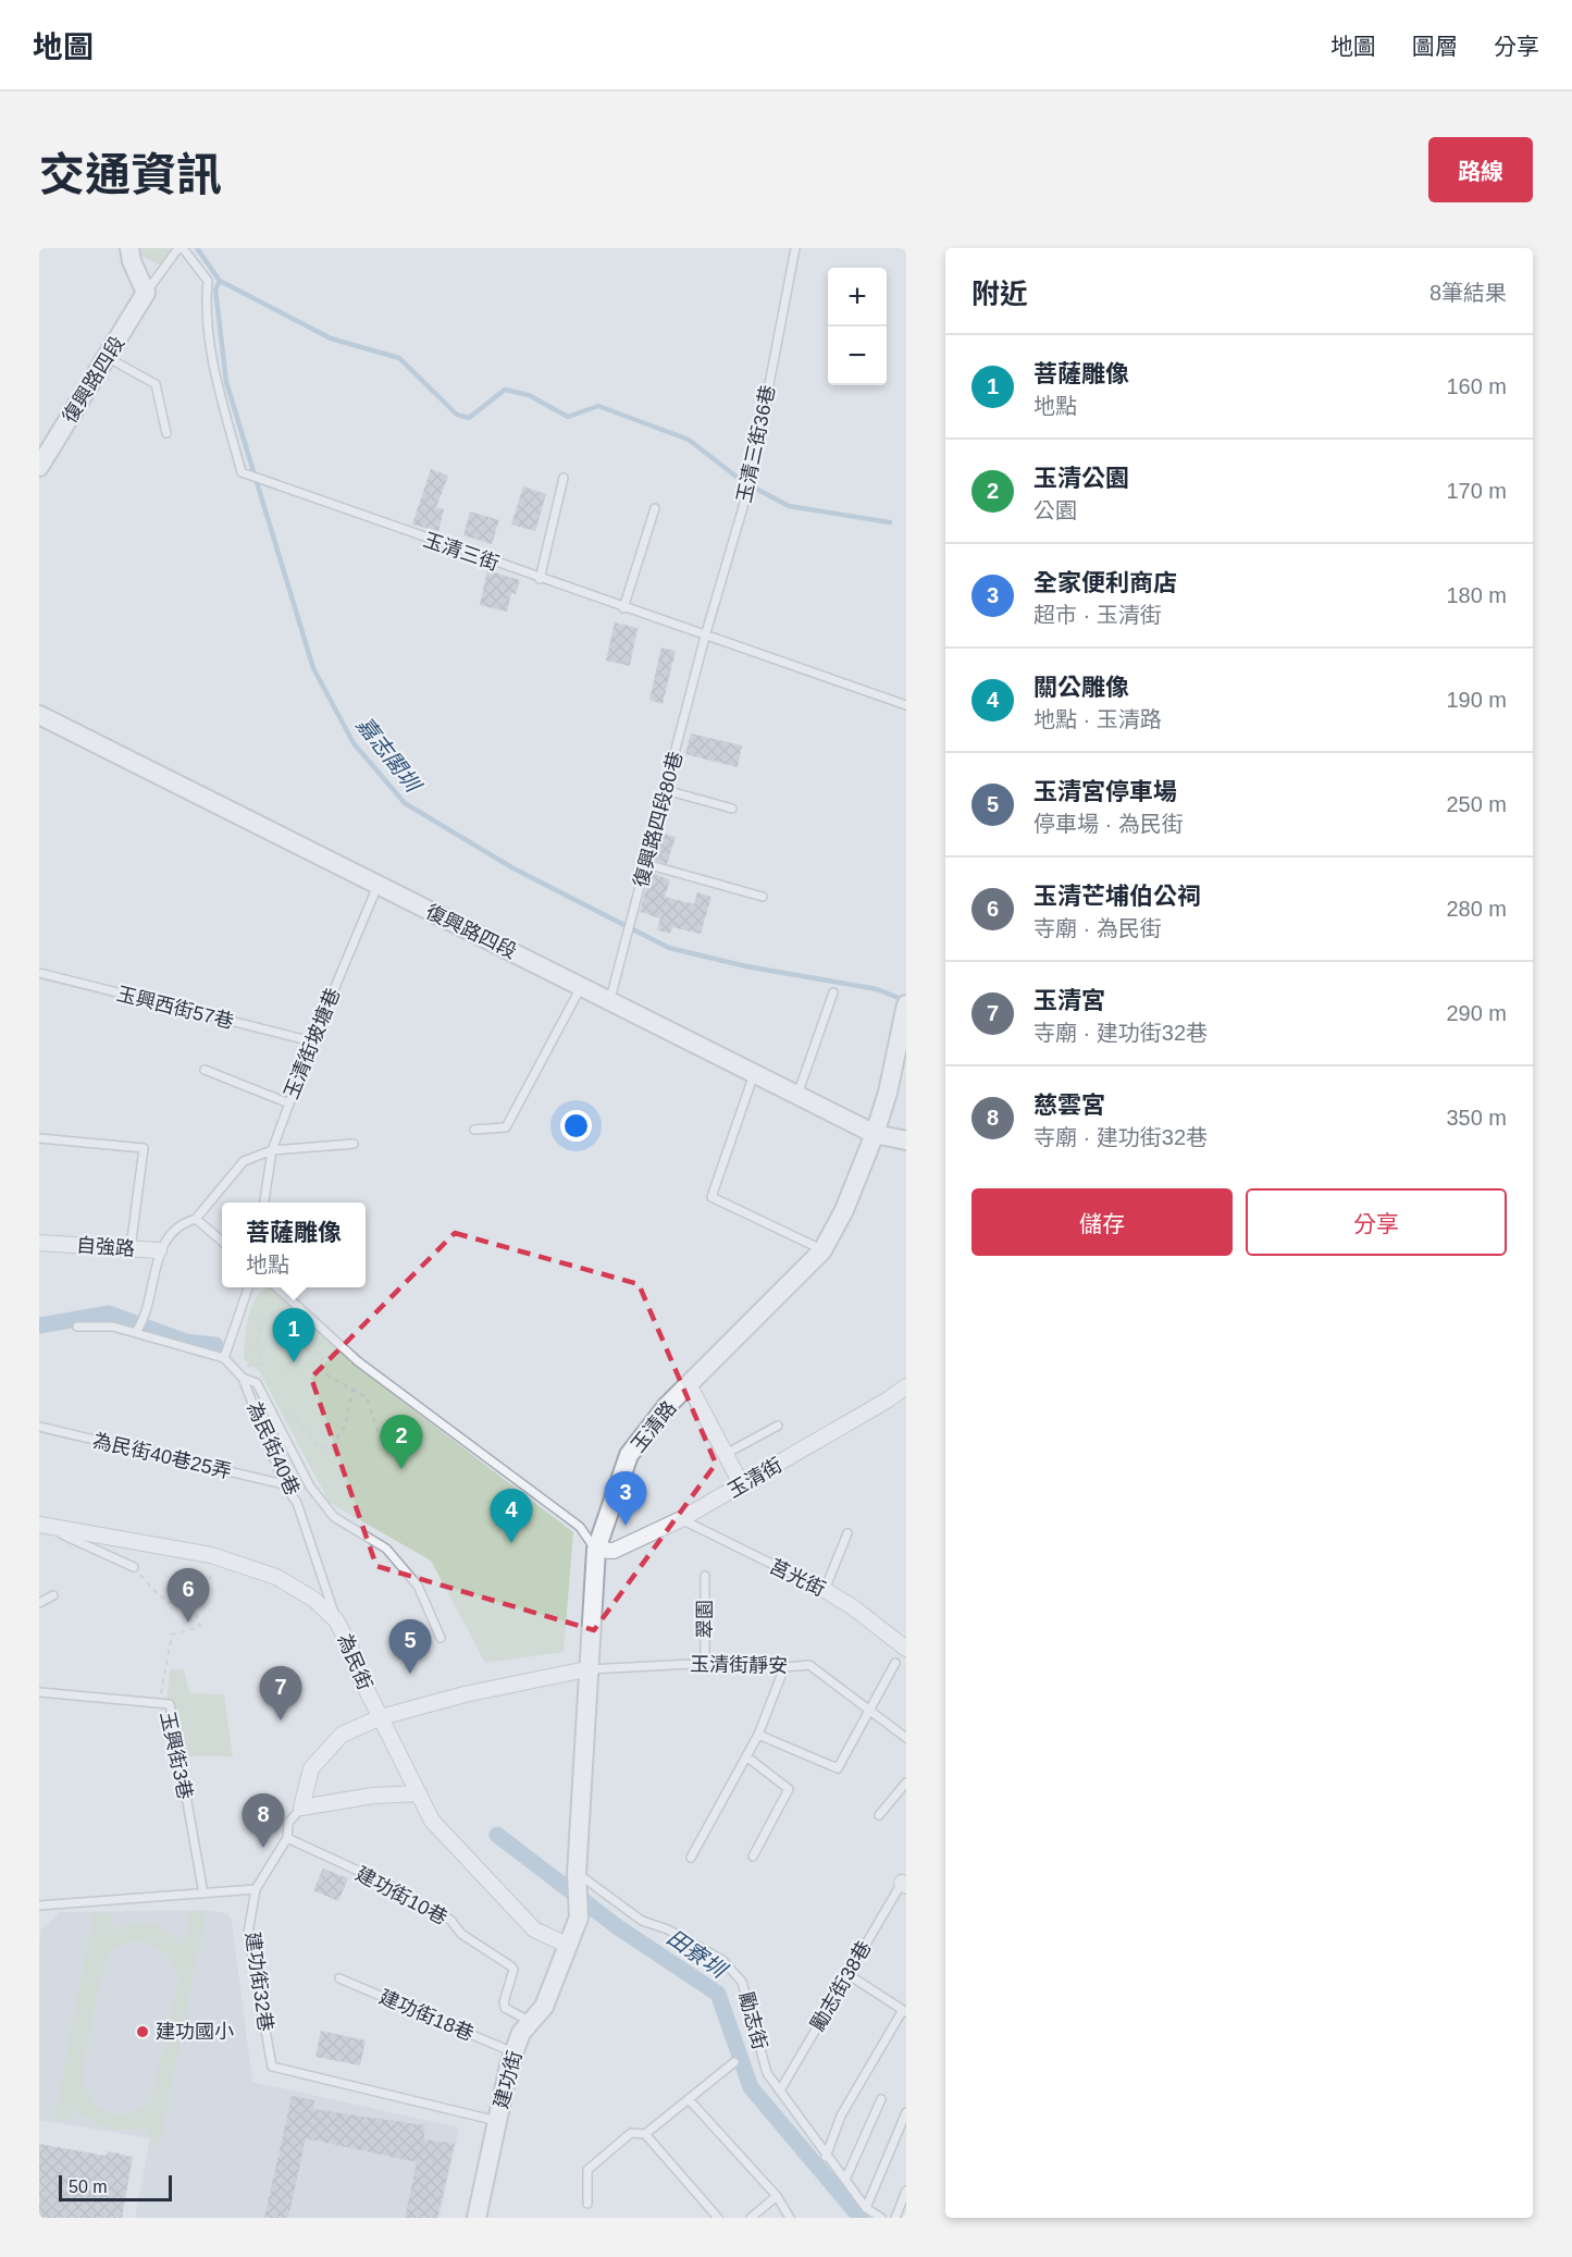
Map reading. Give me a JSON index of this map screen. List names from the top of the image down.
{
  "streets": {
    "street": [
      "復興路四段",
      "自強路",
      "玉清路",
      "玉清街",
      "莒光街",
      "為民街",
      "建功街32巷",
      "建功街"
    ],
    "lane": [
      "玉清三街36巷",
      "玉清三街",
      "復興路四段80巷",
      "玉興西街57巷",
      "玉清街坡塘巷",
      "為民街40巷",
      "為民街40巷25弄",
      "翠園",
      "玉清街靜安",
      "玉興街3巷",
      "建功街10巷",
      "勵志街38巷",
      "建功街18巷",
      "勵志街"
    ]
  },
  "crossings": [
    ["復興路四段", "復興路四段80巷"],
    ["復興路四段", "玉清街坡塘巷"],
    ["復興路四段", "玉清路"],
    ["玉清三街36巷", "玉清三街"],
    ["玉清三街36巷", "復興路四段80巷"],
    ["玉清三街", "復興路四段80巷"],
    ["玉興西街57巷", "玉清街坡塘巷"],
    ["玉清街坡塘巷", "自強路"],
    ["玉清路", "玉清街"],
    ["玉清路", "玉清街靜安"],
    ["玉清路", "建功街32巷"],
    ["玉清路", "勵志街"],
    ["玉清路", "建功街"],
    ["為民街40巷", "為民街40巷25弄"],
    ["為民街40巷", "為民街"],
    ["玉清街", "莒光街"],
    ["翠園", "玉清街靜安"],
    ["為民街", "建功街32巷"],
    ["為民街", "建功街"],
    ["玉清街靜安", "建功街32巷"],
    ["建功街10巷", "建功街32巷"],
    ["建功街10巷", "建功街"],
    ["建功街32巷", "建功街"],
    ["勵志街38巷", "勵志街"],
    ["建功街18巷", "建功街"]
  ],
  "water": ["嘉志閣圳", "田寮圳"],
  "places": ["建功國小"],
  "scale_bar": "50 m",
  "page": {
    "header": "地圖",
    "nav": ["地圖", "圖層", "分享"],
    "title": "交通資訊",
    "buttons": [
      "路線",
      ["儲存", "分享"]
    ],
    "heading": ["附近", "8筆結果"],
    "map_buttons": ["+", "−"],
    "list": [
      {
        "mark": "1",
        "name": "菩薩雕像",
        "note": "地點",
        "value": "160 m"
      },
      {
        "mark": "2",
        "name": "玉清公園",
        "note": "公園",
        "value": "170 m"
      },
      {
        "mark": "3",
        "name": "全家便利商店",
        "note": "超市 · 玉清街",
        "value": "180 m"
      },
      {
        "mark": "4",
        "name": "關公雕像",
        "note": "地點 · 玉清路",
        "value": "190 m"
      },
      {
        "mark": "5",
        "name": "玉清宮停車場",
        "note": "停車場 · 為民街",
        "value": "250 m"
      },
      {
        "mark": "6",
        "name": "玉清芒埔伯公祠",
        "note": "寺廟 · 為民街",
        "value": "280 m"
      },
      {
        "mark": "7",
        "name": "玉清宮",
        "note": "寺廟 · 建功街32巷",
        "value": "290 m"
      },
      {
        "mark": "8",
        "name": "慈雲宮",
        "note": "寺廟 · 建功街32巷",
        "value": "350 m"
      }
    ],
    "popup": ["菩薩雕像", "地點"],
    "pins": [
      "1",
      "2",
      "3",
      "4",
      "6",
      "5",
      "7",
      "8"
    ],
    "scale": "50 m"
  }
}
